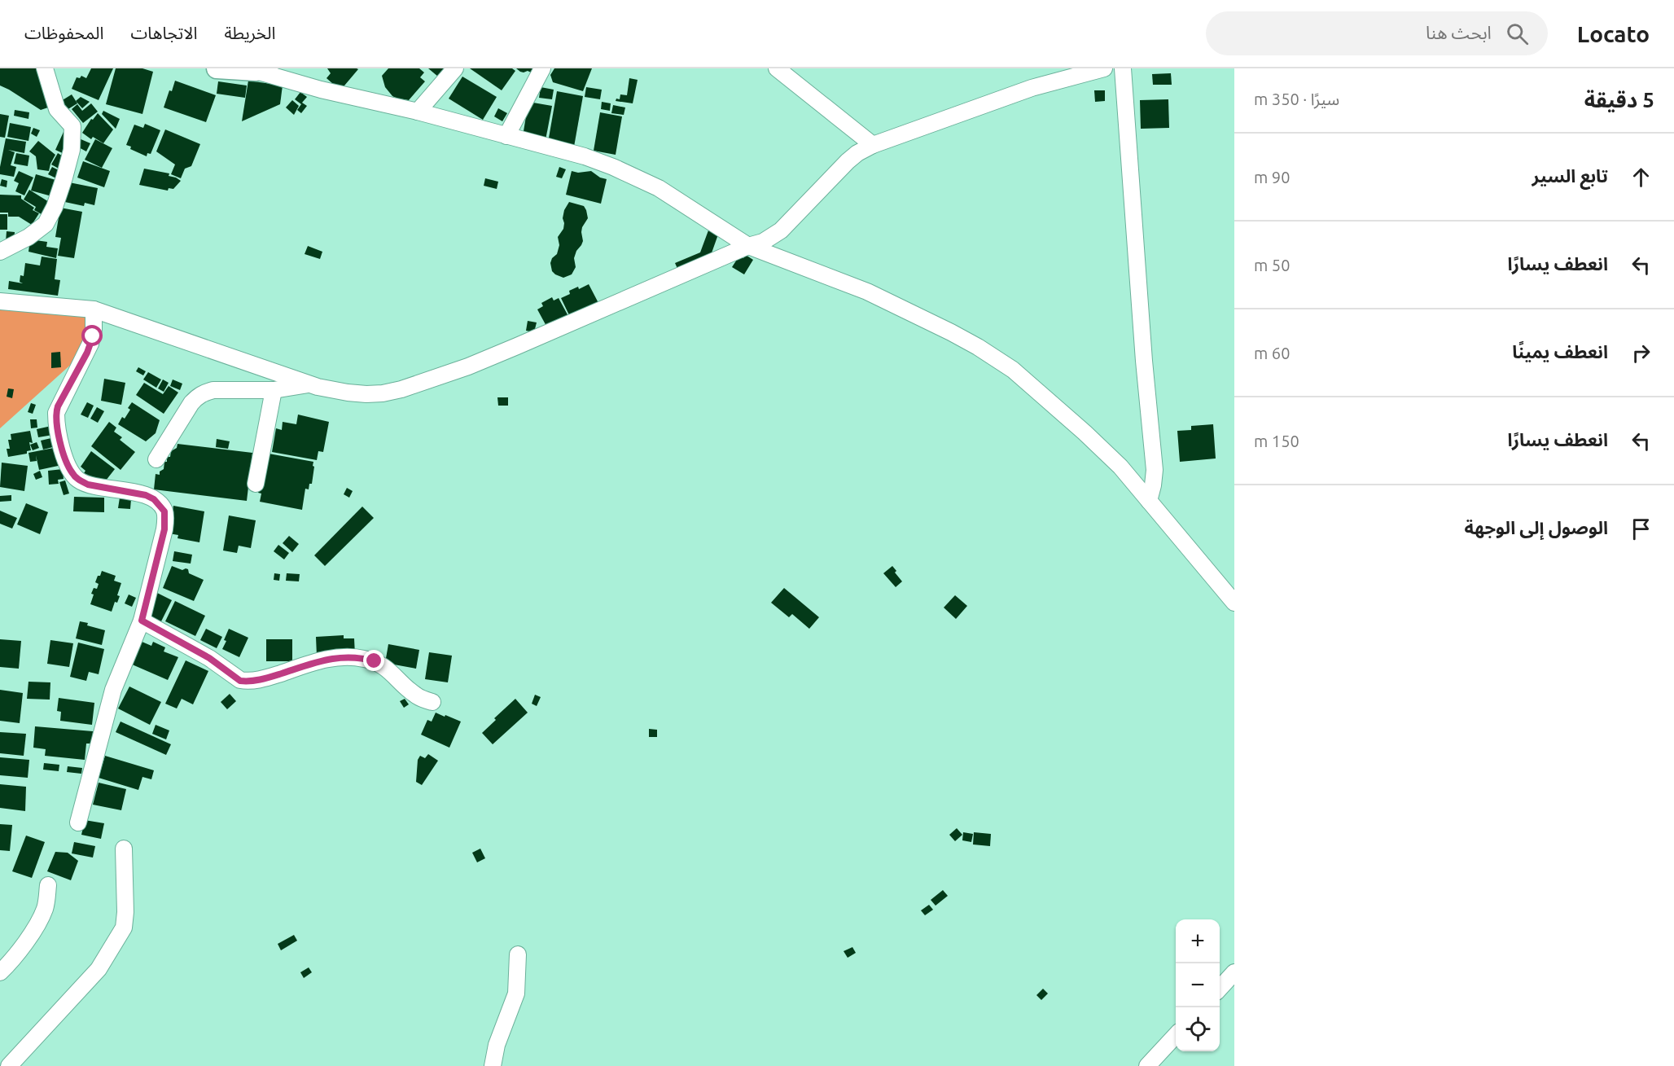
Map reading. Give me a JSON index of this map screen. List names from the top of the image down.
{
  "page": {
    "header": "Locato",
    "search": "ابحث هنا",
    "nav": ["الخريطة", "الاتجاهات", "المحفوظات"],
    "heading": ["5 دقيقة", "سيرًا · 350 m"],
    "list": [
      ["تابع السير", "90 m"],
      ["انعطف يسارًا", "50 m"],
      ["انعطف يمينًا", "60 m"],
      ["انعطف يسارًا", "150 m"],
      "الوصول إلى الوجهة"
    ],
    "map_buttons": ["+", "−"]
  }
}
